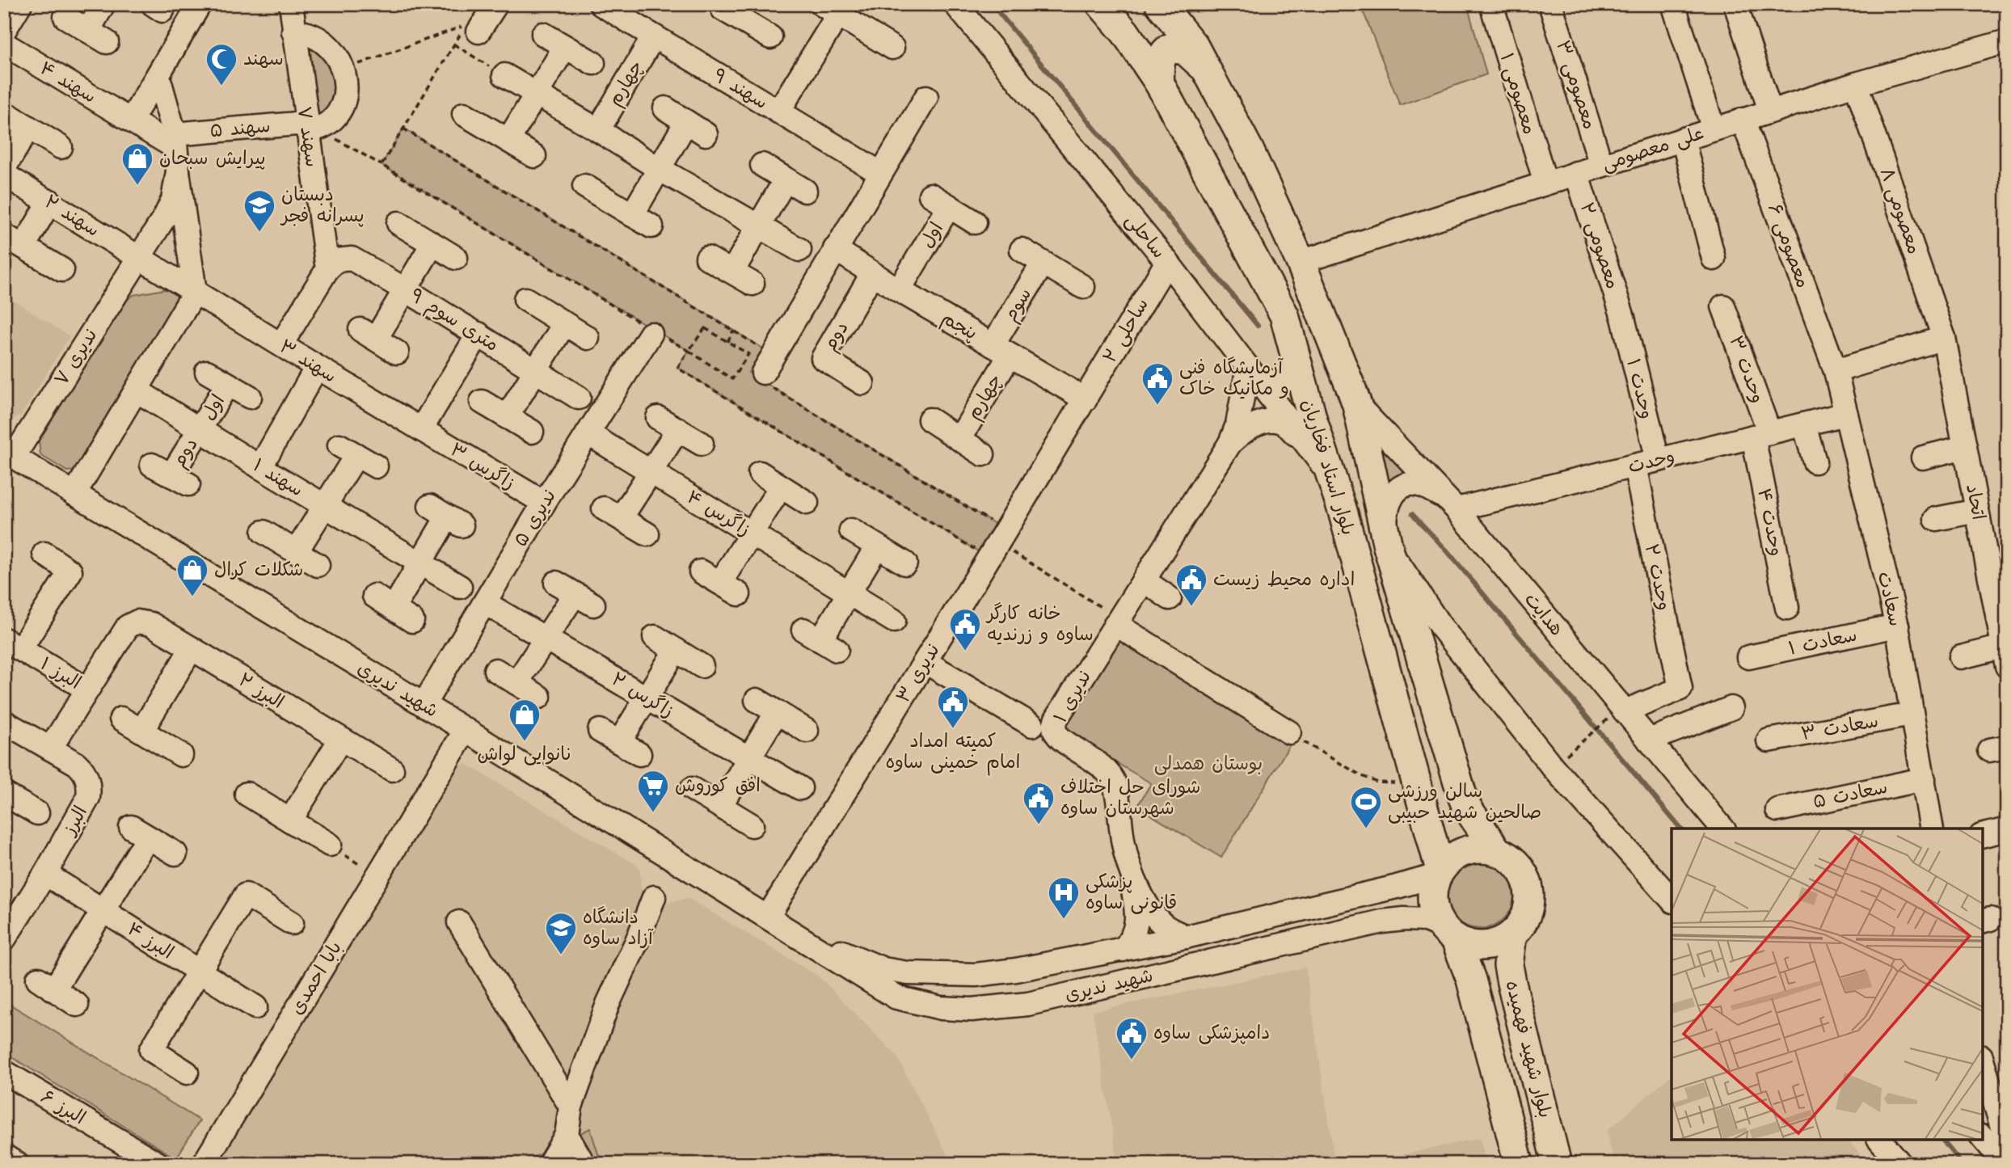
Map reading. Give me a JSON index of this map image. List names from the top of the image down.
{
  "streets": {
    "main road": ["بلوار استاد فخاریان", "بلوار شهید فهمیده"],
    "street": [
      "سهند ۴",
      "چهارم",
      "معصومی ۳",
      "سهند ۹",
      "معصومی ۱",
      "سهند ۵",
      "سهند ۷",
      "علی معصومی",
      "معصومی ۸",
      "سهند ۲",
      "اول",
      "ساحلی",
      "معصومی ۲",
      "معصومی ۶",
      "سوم",
      "۹ متری سوم",
      "پنجم",
      "ساحلی ۲",
      "دوم",
      "ندیری ۷",
      "سهند ۳",
      "وحدت ۳",
      "وحدت ۱",
      "وحدت",
      "زاگرس ۳",
      "سهند ۱",
      "اتحاد",
      "زاگرس ۴",
      "ندیری ۵",
      "وحدت ۴",
      "وحدت ۲",
      "سعادت",
      "هدایت",
      "سعادت ۱",
      "البرز ۱",
      "ندیری ۳",
      "شهید ندیری",
      "البرز ۲",
      "زاگرس ۲",
      "ندیری ۱",
      "سعادت ۳",
      "سعادت ۵",
      "البرز",
      "البرز ۴",
      "بابا احمدی",
      "البرز ۶"
    ]
  },
  "crossings": [
    ["سهند ۴", "سهند ۵"],
    ["چهارم", "سهند ۹"],
    ["چهارم", "سوم"],
    ["چهارم", "پنجم"],
    ["معصومی ۳", "علی معصومی"],
    ["معصومی ۱", "علی معصومی"],
    ["سهند ۵", "سهند ۷"],
    ["سهند ۷", "۹ متری سوم"],
    ["علی معصومی", "معصومی ۸"],
    ["علی معصومی", "معصومی ۲"],
    ["علی معصومی", "معصومی ۶"],
    ["علی معصومی", "بلوار استاد فخاریان"],
    ["معصومی ۸", "اتحاد"],
    ["سهند ۲", "ندیری ۷"],
    ["سهند ۲", "سهند ۳"],
    ["اول", "پنجم"],
    ["اول", "دوم"],
    ["اول", "سهند ۱"],
    ["ساحلی", "ساحلی ۲"],
    ["ساحلی", "بلوار استاد فخاریان"],
    ["معصومی ۲", "وحدت ۱"],
    ["معصومی ۶", "سعادت"],
    ["سوم", "پنجم"],
    ["پنجم", "ساحلی ۲"],
    ["پنجم", "دوم"],
    ["پنجم", "ندیری ۳"],
    ["ساحلی ۲", "ندیری ۳"],
    ["دوم", "سهند ۱"],
    ["ندیری ۷", "شهید ندیری"],
    ["سهند ۳", "زاگرس ۳"],
    ["وحدت ۳", "وحدت"],
    ["وحدت ۳", "وحدت ۴"],
    ["وحدت ۱", "وحدت"],
    ["وحدت", "وحدت ۴"],
    ["وحدت", "وحدت ۲"],
    ["وحدت", "سعادت"],
    ["وحدت", "هدایت"],
    ["زاگرس ۳", "ندیری ۵"],
    ["بلوار استاد فخاریان", "هدایت"],
    ["بلوار استاد فخاریان", "شهید ندیری"],
    ["بلوار استاد فخاریان", "بلوار شهید فهمیده"],
    ["زاگرس ۴", "ندیری ۵"],
    ["ندیری ۵", "شهید ندیری"],
    ["ندیری ۵", "زاگرس ۲"],
    ["وحدت ۲", "هدایت"],
    ["سعادت", "سعادت ۱"],
    ["سعادت", "سعادت ۳"],
    ["سعادت", "سعادت ۵"],
    ["البرز ۱", "البرز ۲"],
    ["ندیری ۳", "شهید ندیری"],
    ["شهید ندیری", "ندیری ۱"],
    ["شهید ندیری", "بابا احمدی"],
    ["شهید ندیری", "بلوار شهید فهمیده"],
    ["البرز", "البرز ۴"]
  ],
  "parks": ["بوستان همدلی"],
  "places": {
    "mosque": ["سهند"],
    "shop": ["پیرایش سبحان", "شکلات کرال", "نانوایی لواش"],
    "school or university": ["دبستان پسرانه فجر", "دانشگاه آزاد ساوه"],
    "public building": [
      "آزمایشگاه فنی و مکانیک خاک",
      "اداره محیط زیست",
      "خانه کارگر ساوه و زرندیه",
      "کمیته امداد امام خمینی ساوه",
      "شورای حل اختلاف شهرستان ساوه",
      "دامپزشکی ساوه"
    ],
    "supermarket": ["افق کوروش"],
    "sports": ["سالن ورزشی صالحین شهید حبیبی"],
    "hospital": ["پزشکی قانونی ساوه"]
  }
}
